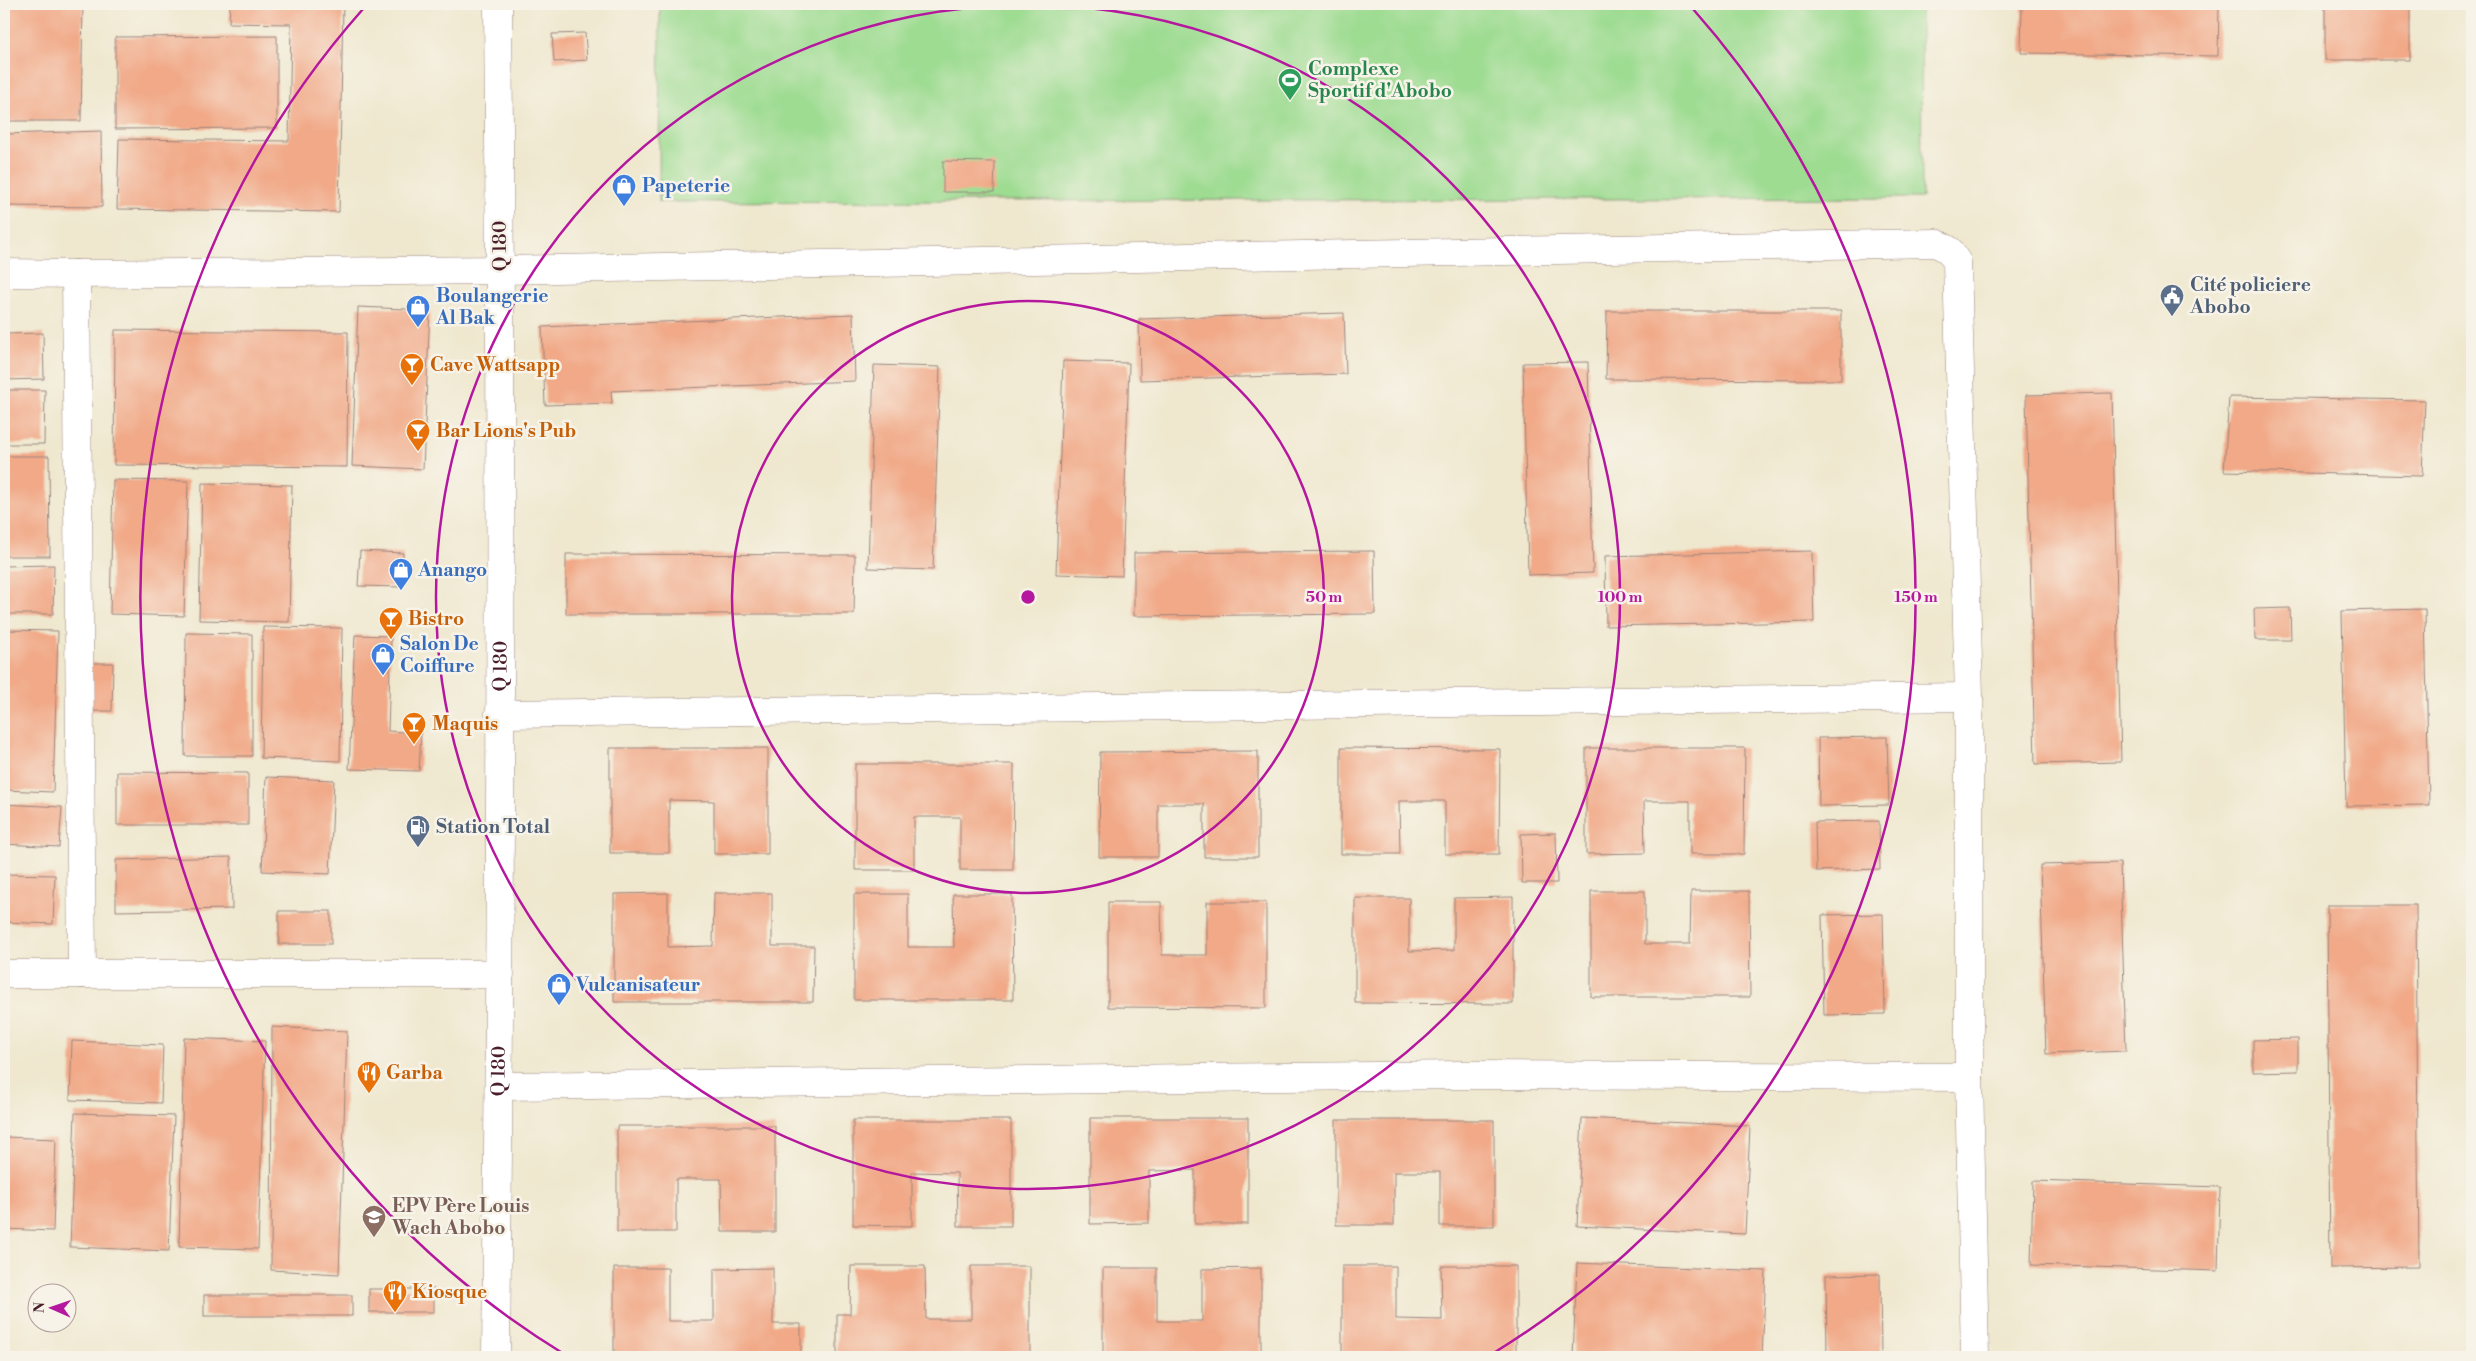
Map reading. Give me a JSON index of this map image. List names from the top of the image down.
{
  "streets": {
    "street": ["Q 180"]
  },
  "places": {
    "sports": ["Complexe Sportif d'Abobo"],
    "shop": [
      "Papeterie",
      "Boulangerie Al Bak",
      "Anango",
      "Salon De Coiffure",
      "Vulcanisateur"
    ],
    "public building": ["Cité policiere Abobo"],
    "bar": [
      "Cave Wattsapp",
      "Bar Lions's Pub",
      "Bistro",
      "Maquis"
    ],
    "fuel station": ["Station Total"],
    "restaurant": ["Garba", "Kiosque"],
    "school or university": ["EPV Père Louis Wach Abobo"]
  },
  "north": "left",
  "rings": ["50 m", "100 m", "150 m"]
}
